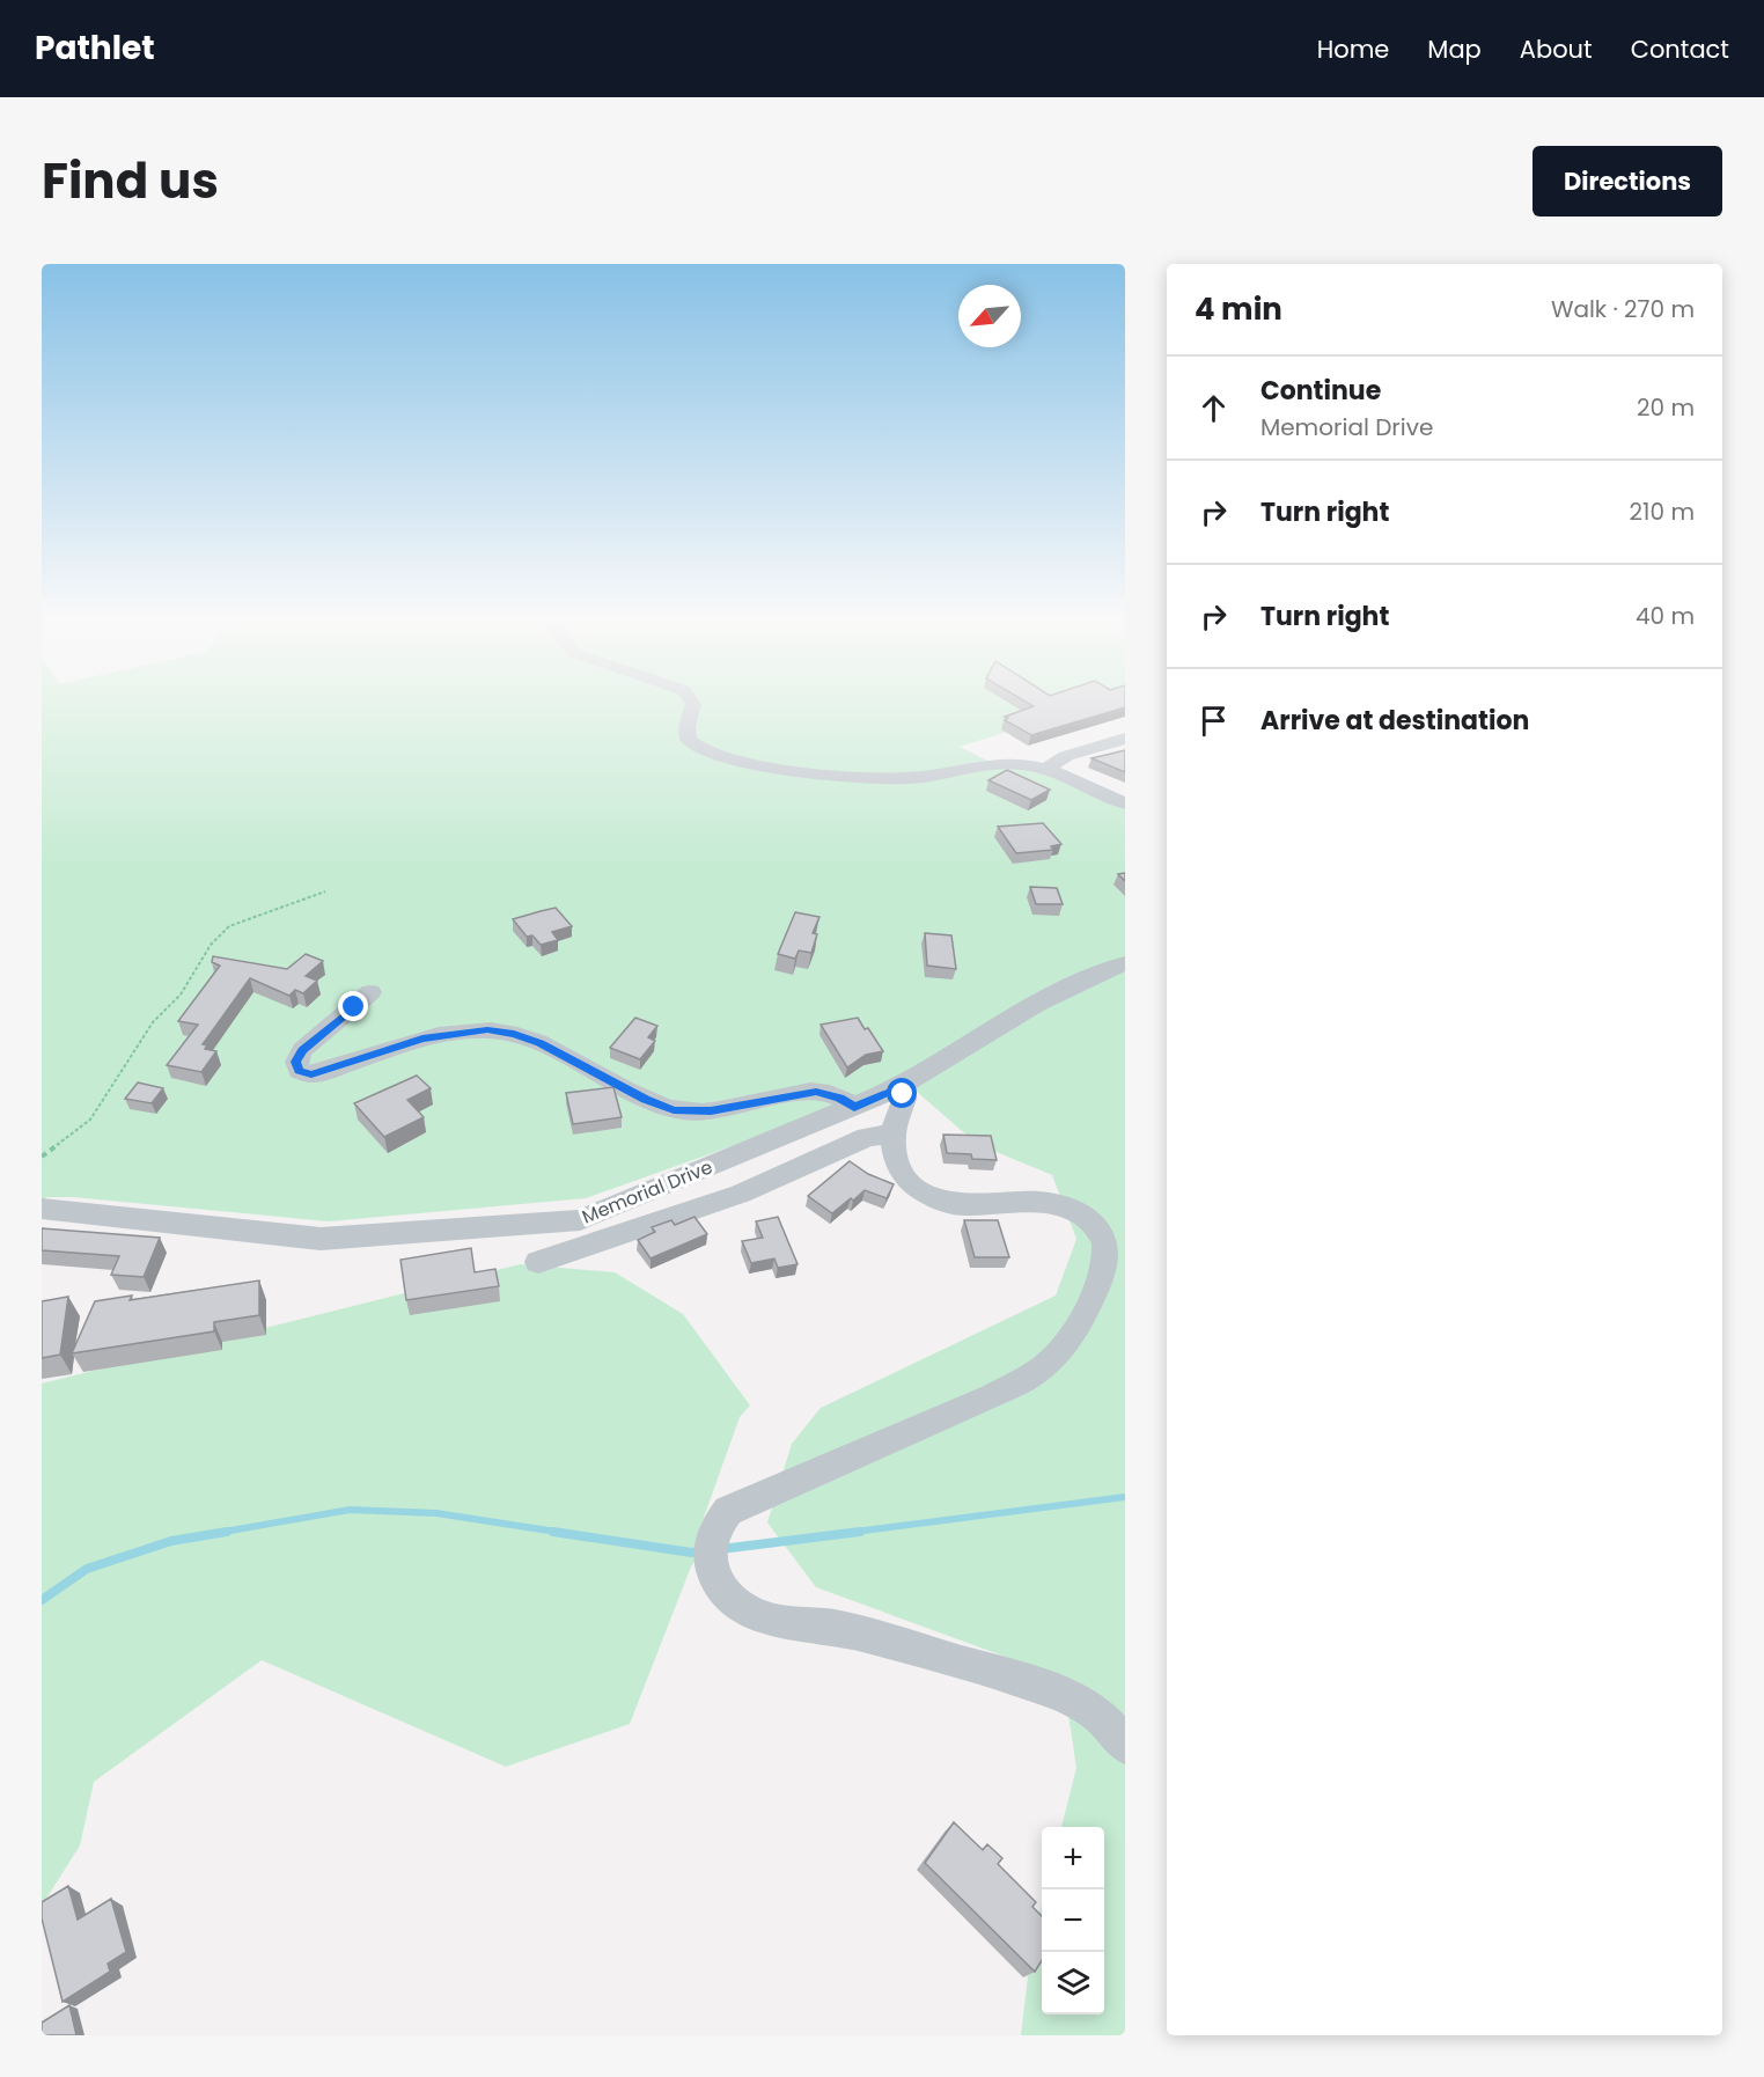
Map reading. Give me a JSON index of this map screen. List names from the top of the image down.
{
  "streets": {
    "street": ["Memorial Drive"]
  },
  "north": "bottom left",
  "page": {
    "header": "Pathlet",
    "nav": [
      "Home",
      "Map",
      "About",
      "Contact"
    ],
    "title": "Find us",
    "buttons": "Directions",
    "heading": ["4 min", "Walk · 270 m"],
    "list": [
      ["Continue", "Memorial Drive", "20 m"],
      ["Turn right", "210 m"],
      ["Turn right", "40 m"],
      "Arrive at destination"
    ],
    "map_buttons": ["+", "−"]
  }
}
